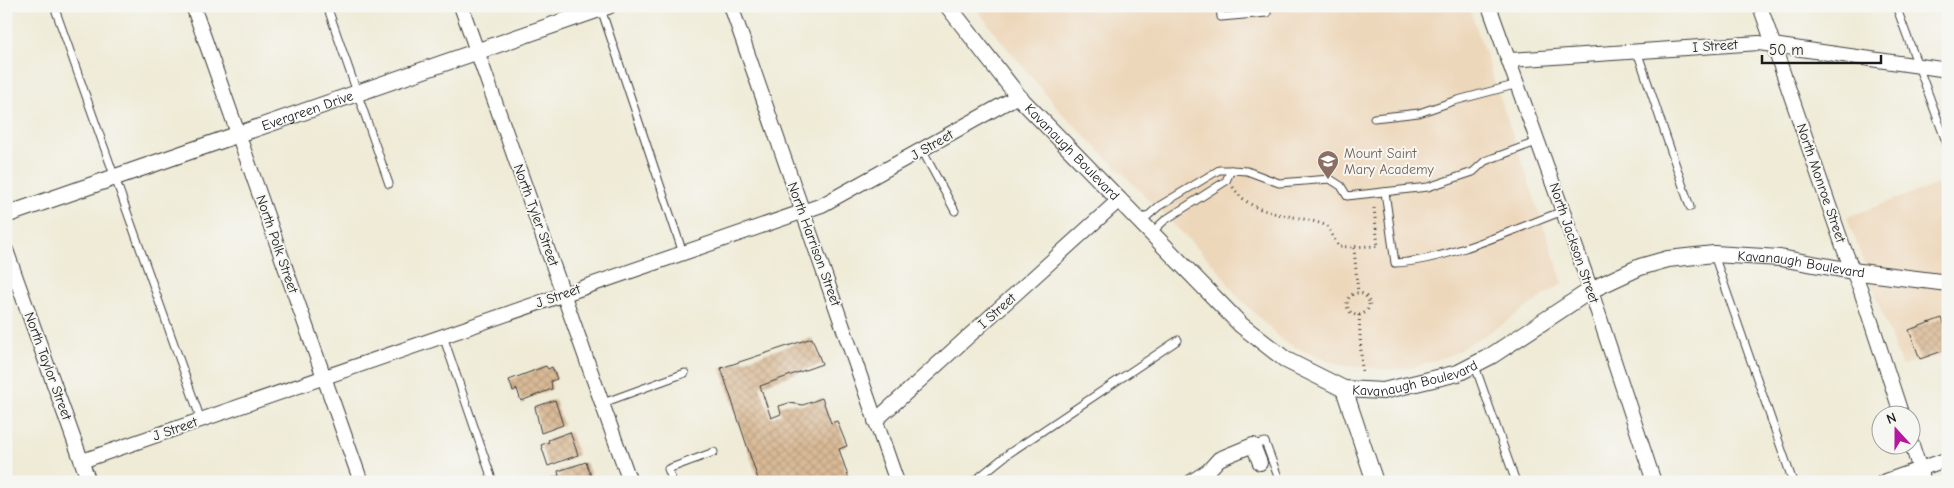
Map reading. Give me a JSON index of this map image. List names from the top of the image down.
{
  "streets": {
    "street": [
      "I Street",
      "Evergreen Drive",
      "J Street",
      "Kavanaugh Boulevard",
      "North Monroe Street",
      "North Tyler Street",
      "North Jackson Street",
      "North Polk Street",
      "North Harrison Street",
      "North Taylor Street"
    ]
  },
  "crossings": [
    ["I Street", "Kavanaugh Boulevard"],
    ["I Street", "North Monroe Street"],
    ["I Street", "North Jackson Street"],
    ["I Street", "North Harrison Street"],
    ["Evergreen Drive", "North Tyler Street"],
    ["Evergreen Drive", "North Polk Street"],
    ["J Street", "Kavanaugh Boulevard"],
    ["J Street", "North Tyler Street"],
    ["J Street", "North Polk Street"],
    ["J Street", "North Harrison Street"],
    ["J Street", "North Taylor Street"],
    ["Kavanaugh Boulevard", "North Monroe Street"],
    ["Kavanaugh Boulevard", "North Jackson Street"]
  ],
  "places": {
    "school or university": ["Mount Saint Mary Academy"]
  },
  "scale_bar": "50 m",
  "north": "top"
}
